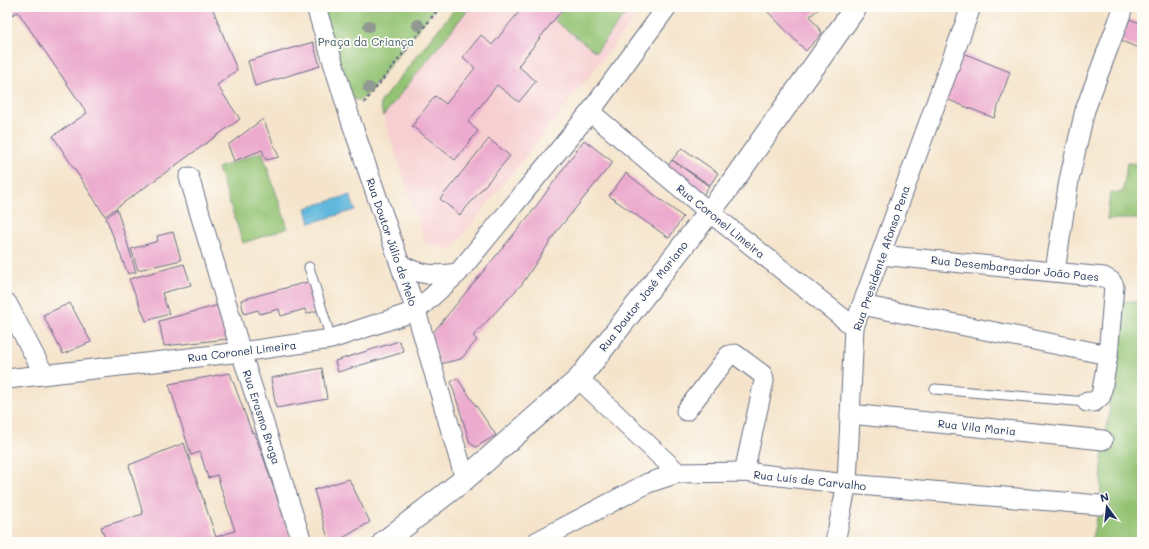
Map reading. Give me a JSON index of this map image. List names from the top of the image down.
{
  "streets": {
    "main road": ["Rua Doutor José Mariano"],
    "street": [
      "Rua Coronel Limeira",
      "Rua Doutor Júlio de Melo",
      "Rua Presidente Afonso Pena",
      "Rua Desembargador João Paes",
      "Rua Erasmo Braga",
      "Rua Vila Maria",
      "Rua Luís de Carvalho"
    ]
  },
  "crossings": [
    ["Rua Coronel Limeira", "Rua Doutor Júlio de Melo"],
    ["Rua Coronel Limeira", "Rua Presidente Afonso Pena"],
    ["Rua Coronel Limeira", "Rua Doutor José Mariano"],
    ["Rua Coronel Limeira", "Rua Erasmo Braga"],
    ["Rua Doutor Júlio de Melo", "Rua Doutor José Mariano"],
    ["Rua Presidente Afonso Pena", "Rua Desembargador João Paes"],
    ["Rua Presidente Afonso Pena", "Rua Vila Maria"],
    ["Rua Presidente Afonso Pena", "Rua Luís de Carvalho"]
  ],
  "parks": ["Praça da Criança"],
  "north": "top"
}
